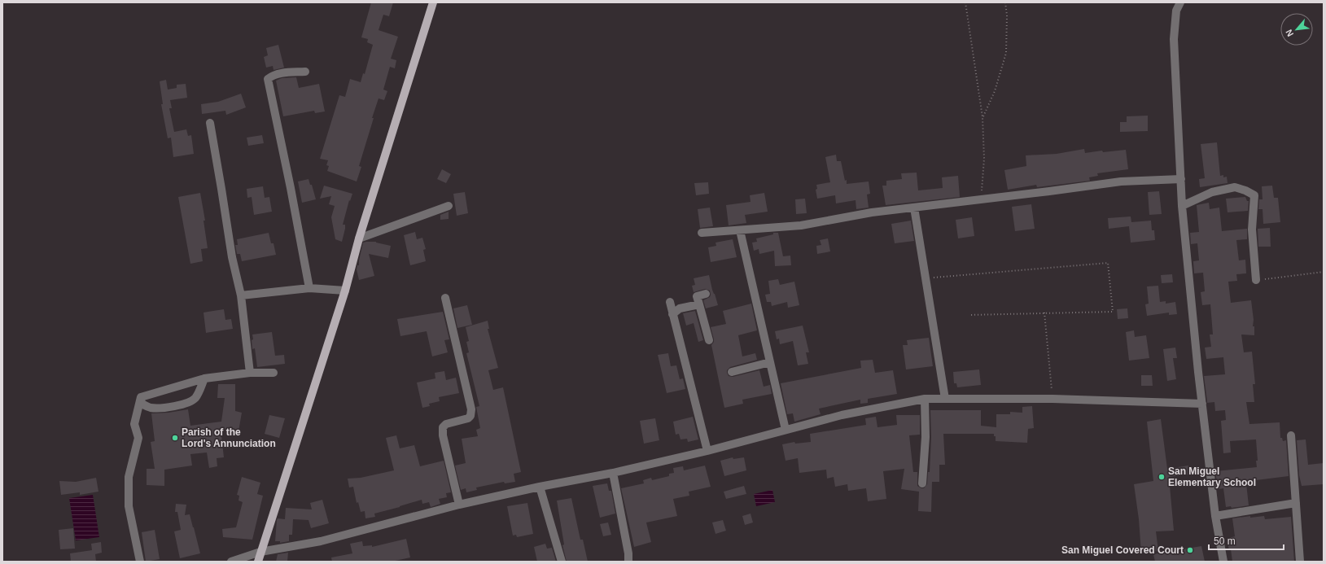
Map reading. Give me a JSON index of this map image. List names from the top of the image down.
{
  "places": ["Parish of the Lord's Annunciation", "San Miguel Elementary School", "San Miguel Covered Court"],
  "scale_bar": "50 m",
  "north": "bottom left"
}
